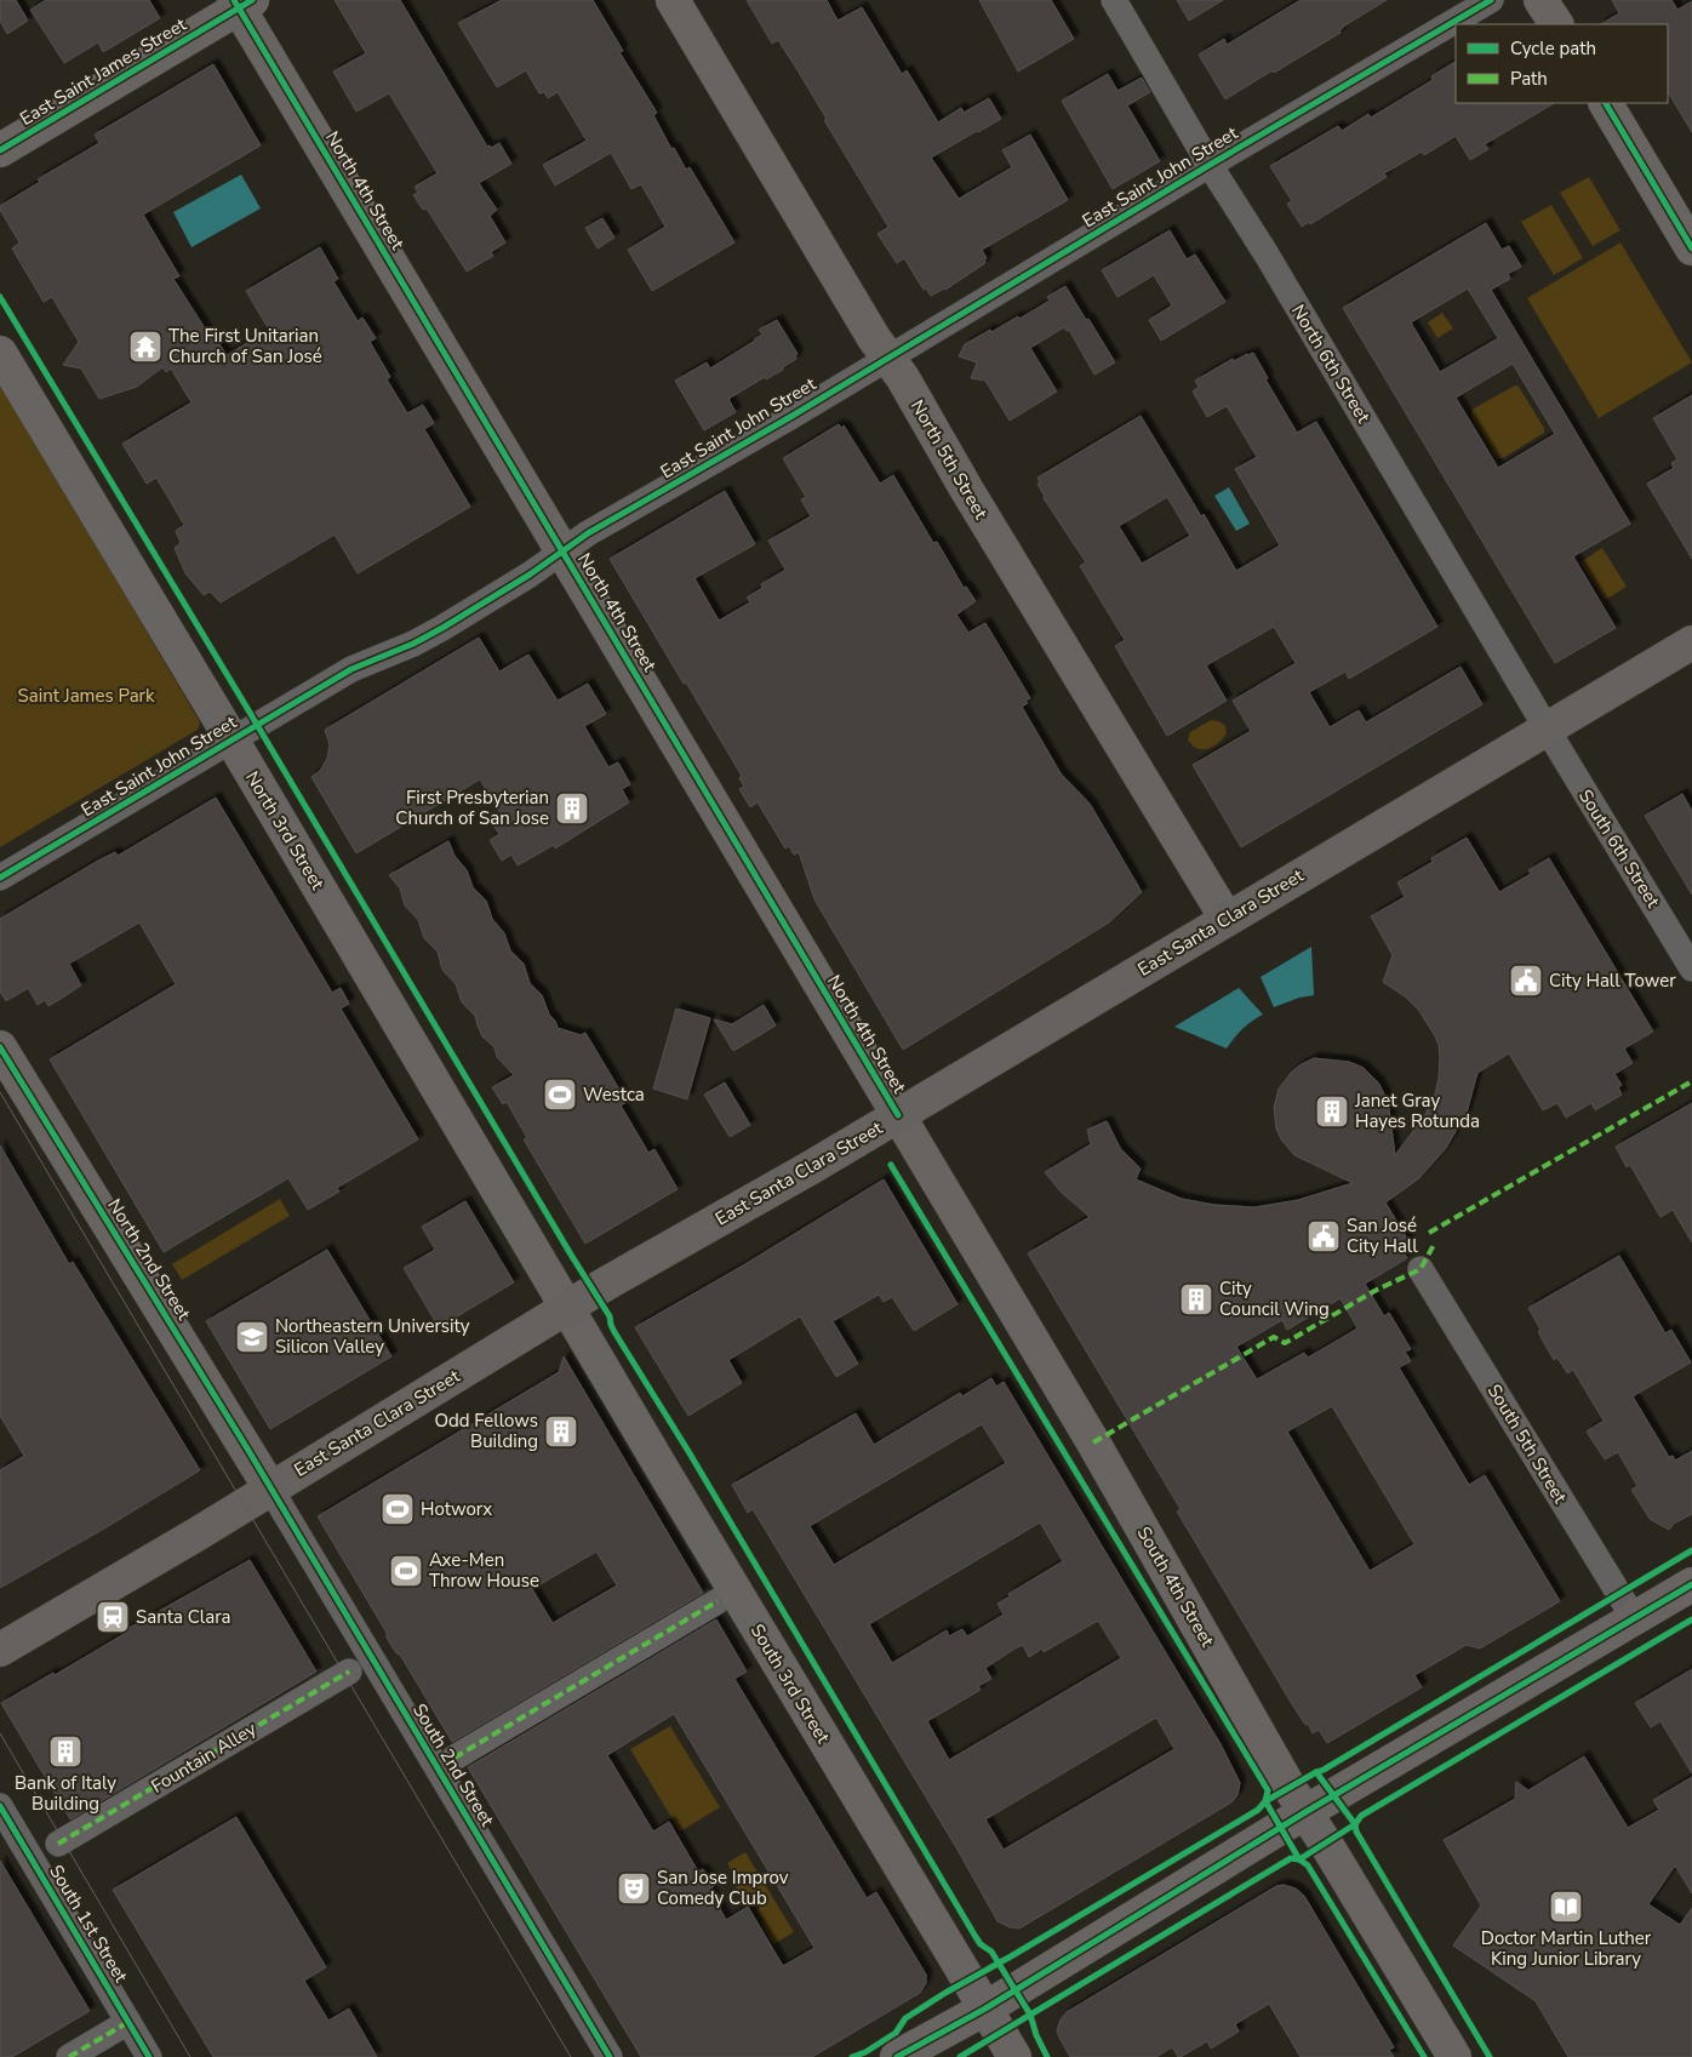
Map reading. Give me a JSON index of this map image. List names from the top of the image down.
{
  "streets": {
    "main road": ["East Santa Clara Street"],
    "street": [
      "East Saint James Street",
      "East Saint John Street",
      "North 4th Street",
      "North 6th Street",
      "North 5th Street",
      "North 3rd Street",
      "South 6th Street",
      "North 2nd Street",
      "South 5th Street",
      "South 4th Street",
      "South 3rd Street",
      "Fountain Alley",
      "South 2nd Street",
      "South 1st Street"
    ]
  },
  "crossings": [
    ["East Saint James Street", "North 4th Street"],
    ["East Saint John Street", "North 4th Street"],
    ["East Saint John Street", "North 6th Street"],
    ["East Saint John Street", "North 5th Street"],
    ["East Saint John Street", "North 3rd Street"],
    ["North 4th Street", "East Santa Clara Street"],
    ["North 4th Street", "South 4th Street"],
    ["North 6th Street", "South 6th Street"],
    ["North 6th Street", "East Santa Clara Street"],
    ["North 5th Street", "East Santa Clara Street"],
    ["North 3rd Street", "East Santa Clara Street"],
    ["North 3rd Street", "South 3rd Street"],
    ["South 6th Street", "East Santa Clara Street"],
    ["East Santa Clara Street", "North 2nd Street"],
    ["East Santa Clara Street", "South 4th Street"],
    ["East Santa Clara Street", "South 3rd Street"],
    ["East Santa Clara Street", "South 2nd Street"],
    ["North 2nd Street", "South 2nd Street"]
  ],
  "parks": ["Saint James Park"],
  "places": {
    "temple": ["The First Unitarian Church of San José"],
    "building": [
      "First Presbyterian Church of San Jose",
      "Janet Gray Hayes Rotunda",
      "City Council Wing",
      "Odd Fellows Building",
      "Bank of Italy Building"
    ],
    "public building": ["City Hall Tower", "San José City Hall"],
    "sports": ["Westca", "Hotworx", "Axe-Men Throw House"],
    "school or university": ["Northeastern University Silicon Valley"],
    "station": ["Santa Clara"],
    "theatre": ["San Jose Improv Comedy Club"],
    "library": ["Doctor Martin Luther King Junior Library"]
  },
  "legend": ["Cycle path", "Path"]
}
